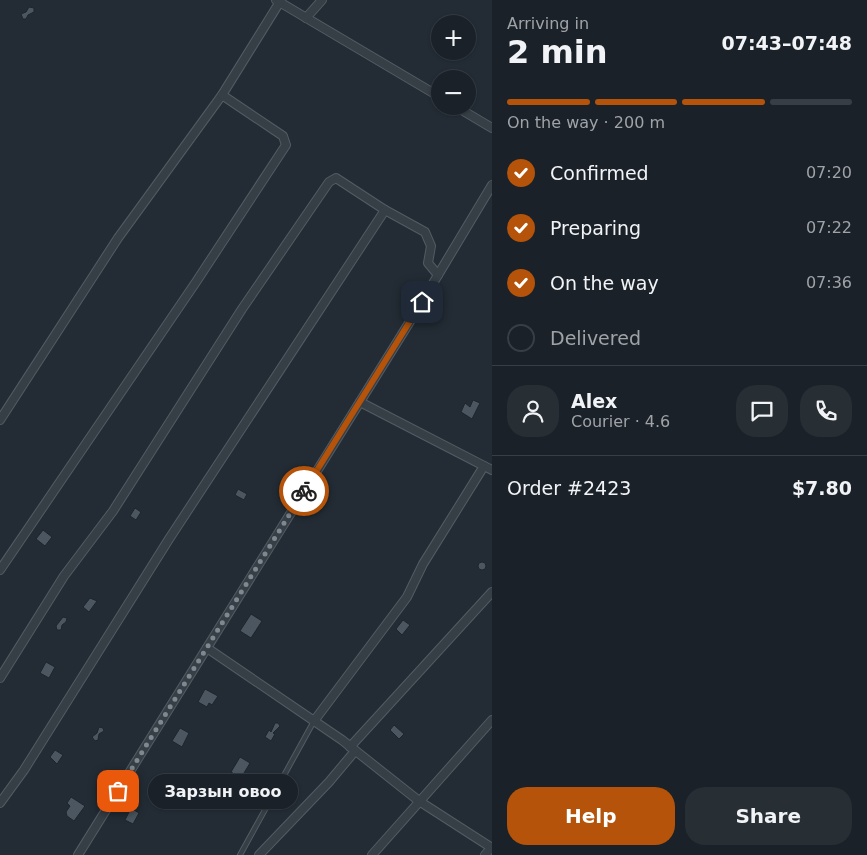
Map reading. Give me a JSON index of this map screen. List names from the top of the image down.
{
  "places": ["Зарзын овоо"],
  "page": {
    "heading": ["2 min", "Arriving in", "07:43–07:48"],
    "panel": [
      "Alex",
      "Courier · 4.6",
      "Order #2423",
      "$7.80"
    ],
    "map_buttons": ["+", "−"],
    "bar": "On the way · 200 m",
    "list": [
      ["Confirmed", "07:20"],
      ["Preparing", "07:22"],
      ["On the way", "07:36"],
      "Delivered"
    ],
    "bubble": "Зарзын овоо",
    "buttons": ["Help", "Share"]
  }
}
